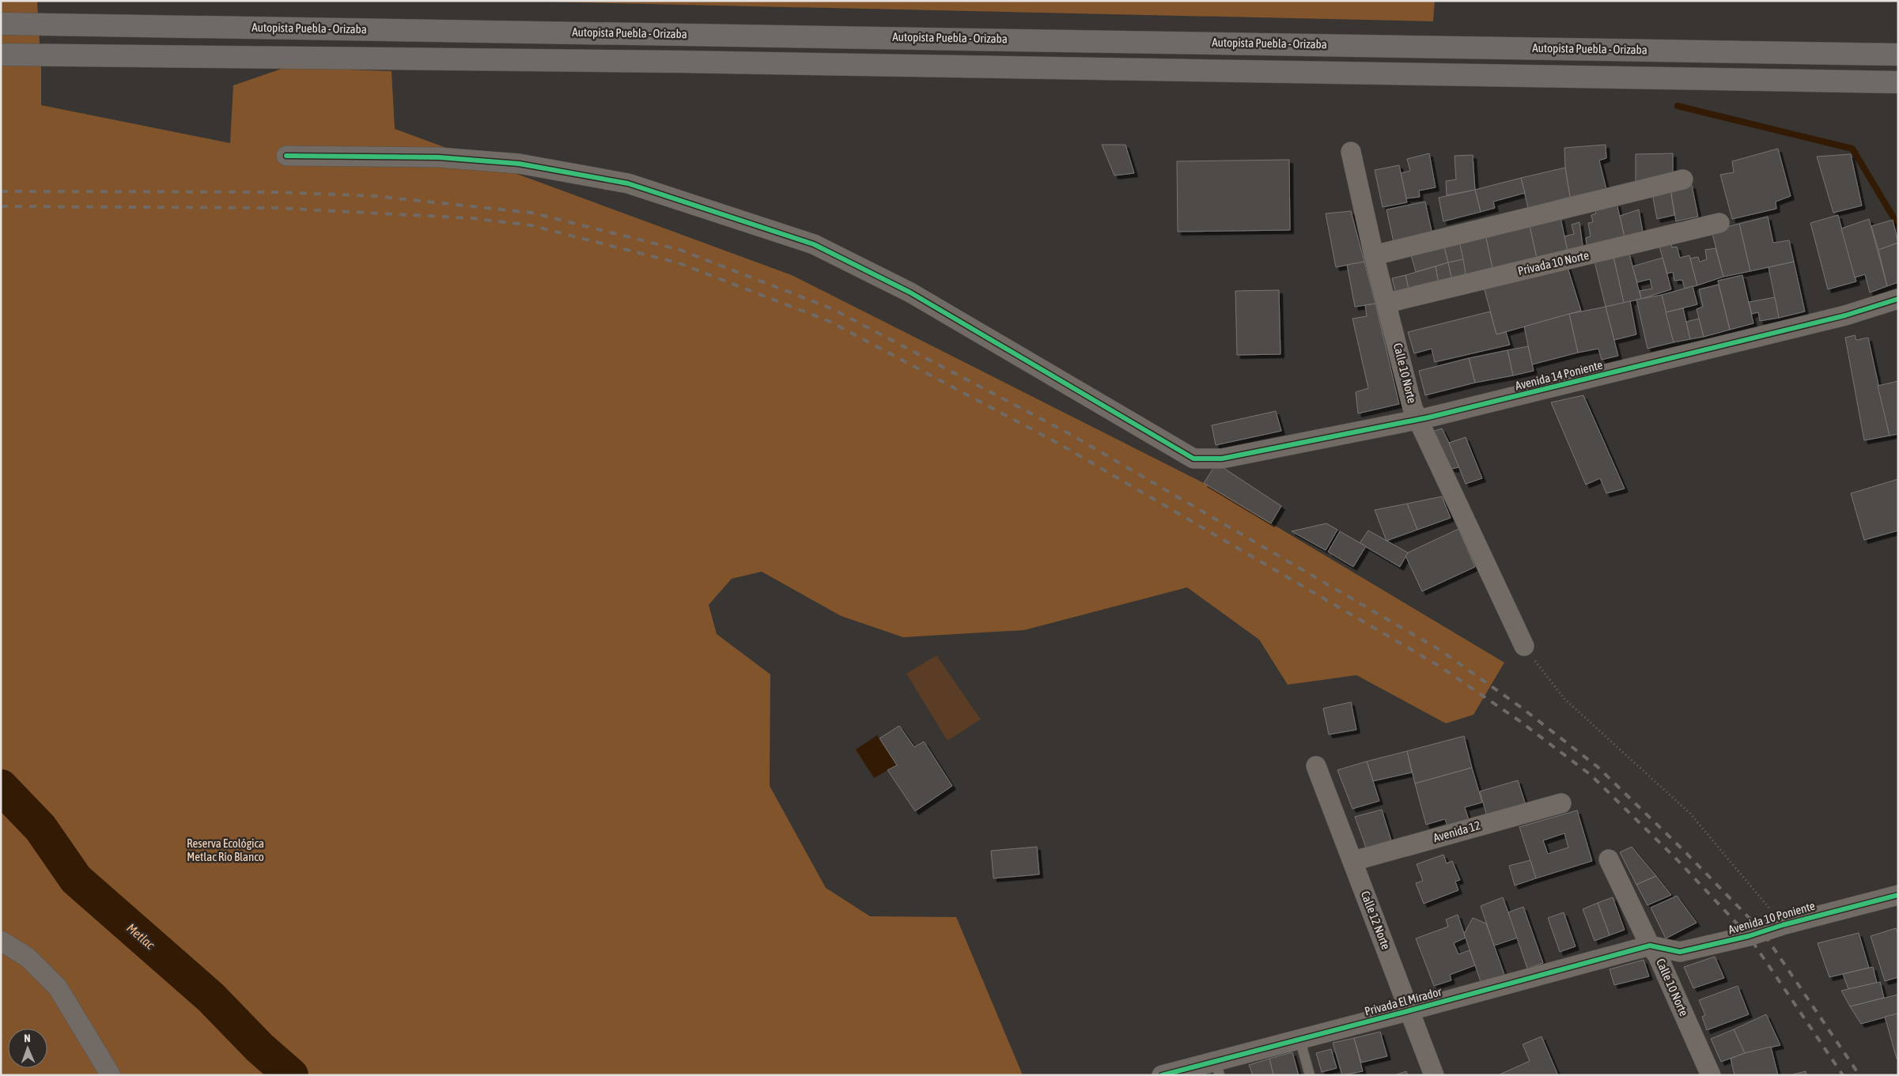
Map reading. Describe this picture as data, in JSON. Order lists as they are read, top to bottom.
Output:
{
  "streets": {
    "highway": ["Autopista Puebla - Orizaba"],
    "street": [
      "Privada 10 Norte",
      "Calle 10 Norte",
      "Avenida 14 Poniente",
      "Avenida 12",
      "Avenida 10 Poniente",
      "Calle 12 Norte",
      "Privada El Mirador"
    ]
  },
  "crossings": [
    ["Privada 10 Norte", "Calle 10 Norte"],
    ["Calle 10 Norte", "Avenida 14 Poniente"],
    ["Calle 10 Norte", "Avenida 10 Poniente"],
    ["Calle 10 Norte", "Privada El Mirador"],
    ["Avenida 12", "Calle 12 Norte"],
    ["Avenida 10 Poniente", "Privada El Mirador"],
    ["Calle 12 Norte", "Privada El Mirador"]
  ],
  "water": ["Metlac"],
  "parks": ["Reserva Ecológica Metlac Río Blanco"],
  "north": "top"
}
